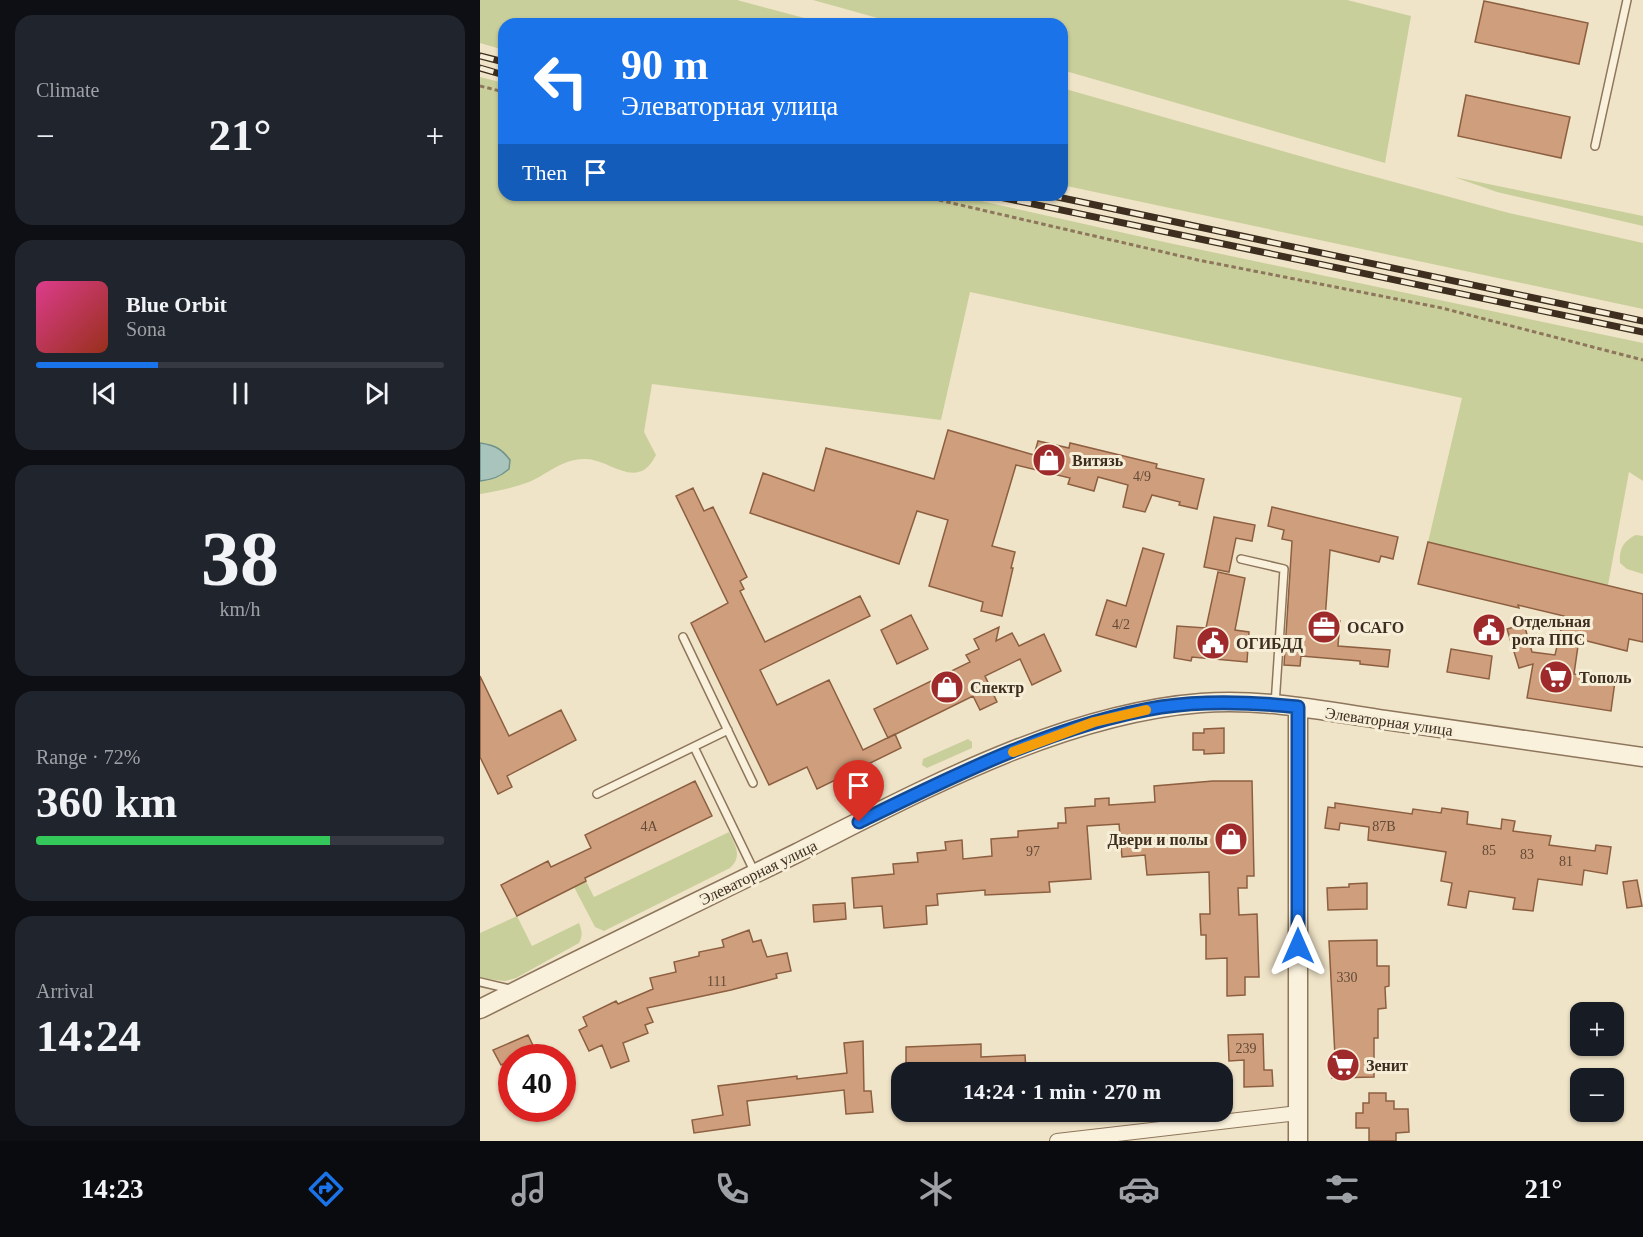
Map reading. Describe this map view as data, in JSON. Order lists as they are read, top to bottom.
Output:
{
  "streets": {
    "street": ["Элеваторная улица"]
  },
  "places": {
    "shop": ["Витязь", "Спектр", "Двери и полы"],
    "office": ["ОСАГО"],
    "public building": ["Отдельная рота ППС", "ОГИБДД"],
    "supermarket": ["Тополь", "Зенит"]
  },
  "house_numbers": [
    "4/9",
    "4/2",
    "4А",
    "87В",
    "85",
    "97",
    "83",
    "81",
    "330",
    "111",
    "239"
  ],
  "page": {
    "tile": [
      "Climate",
      ["38", "km/h"],
      ["Range · 72%", "360 km"],
      ["Arrival", "14:24"]
    ],
    "turn": ["90 m", "Элеваторная улица"],
    "heat": ["−", "21°", "+"],
    "then": "Then",
    "song": ["Blue Orbit", "Sona"],
    "map_buttons": ["+", "−"],
    "limit": "40",
    "trip": "14:24 · 1 min · 270 m",
    "tabs": ["14:23", "21°"]
  }
}
